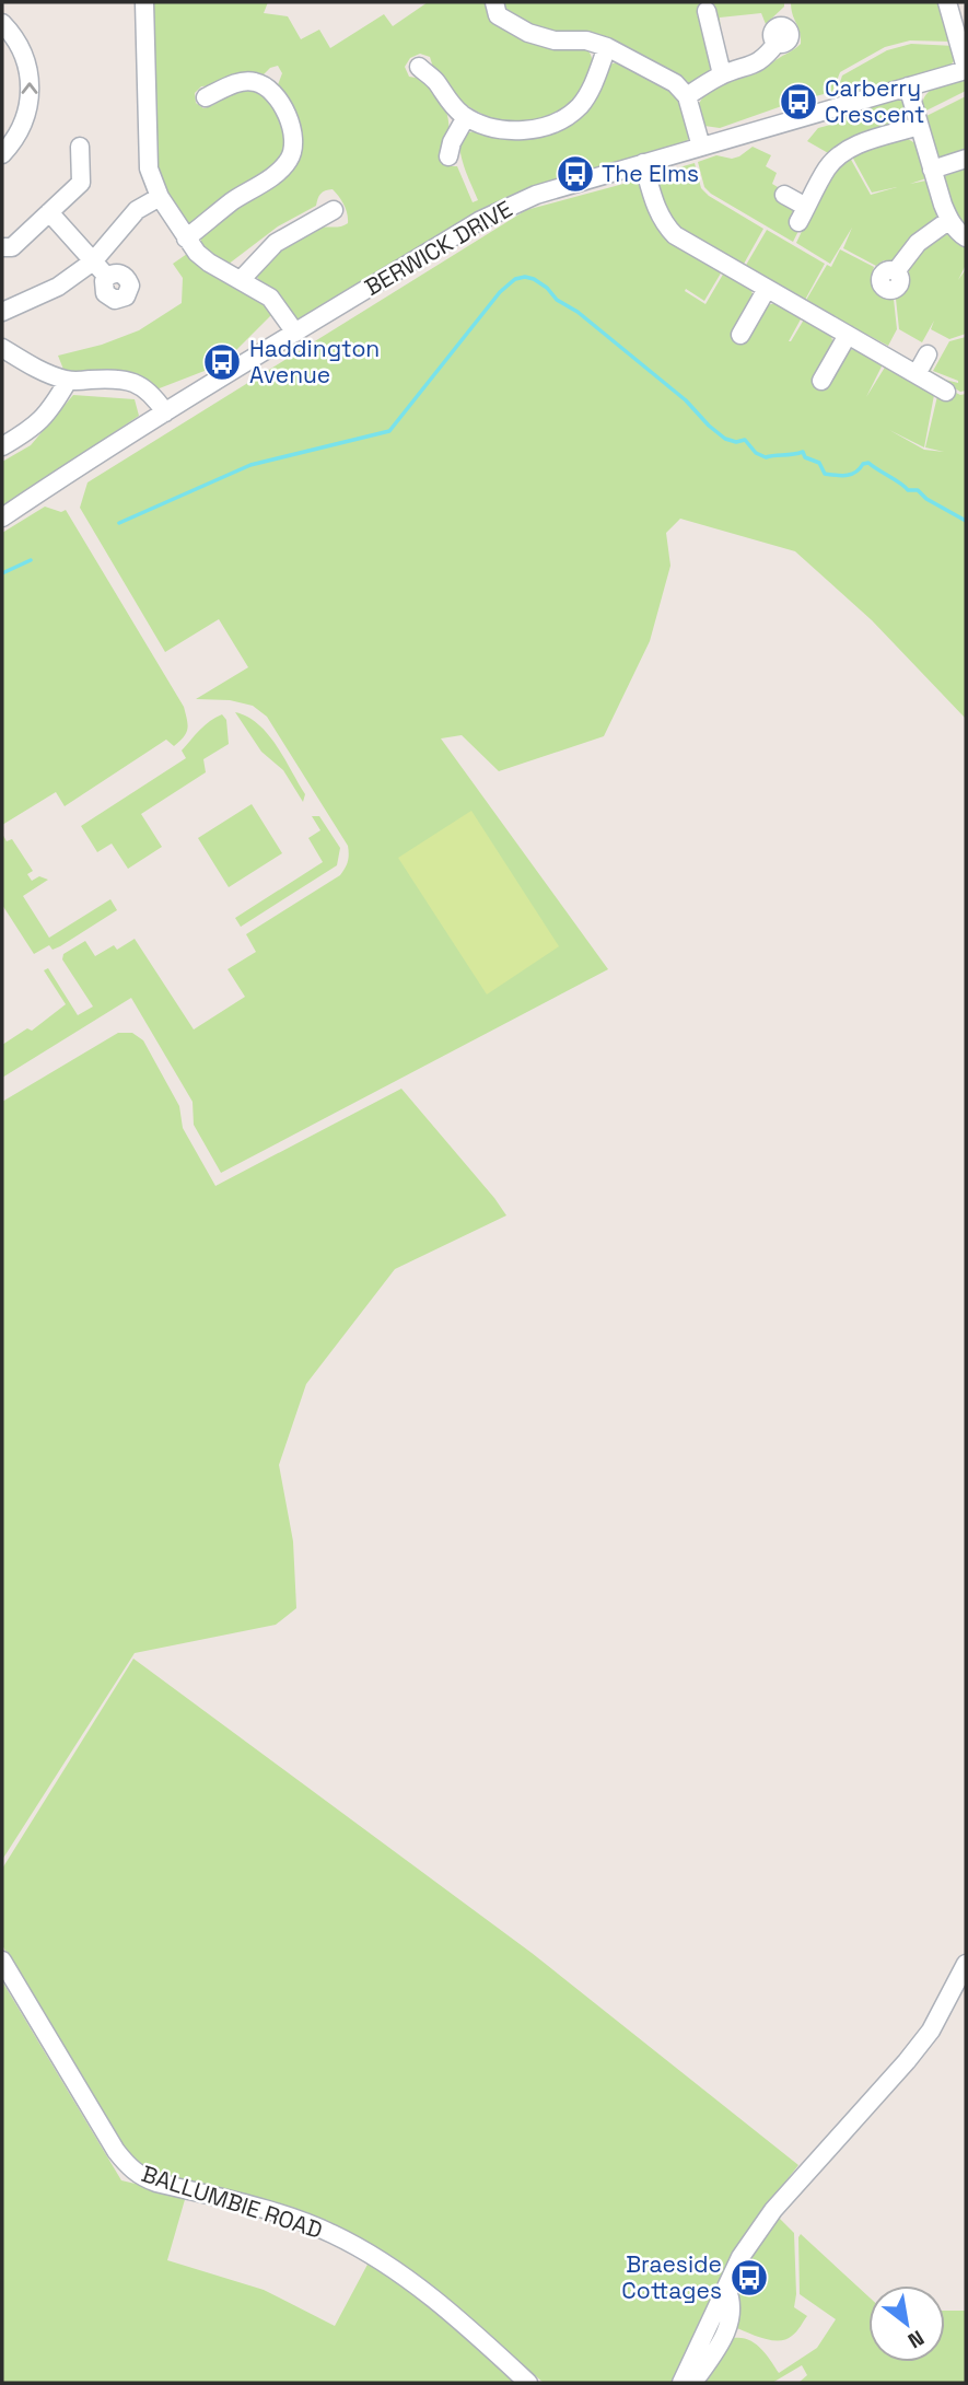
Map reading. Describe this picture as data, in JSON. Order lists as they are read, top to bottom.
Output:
{
  "streets": {
    "street": ["BERWICK DRIVE", "BALLUMBIE ROAD"]
  },
  "places": {
    "bus stop": [
      "Carberry Crescent",
      "The Elms",
      "Haddington Avenue",
      "Braeside Cottages"
    ]
  },
  "north": "bottom right"
}
